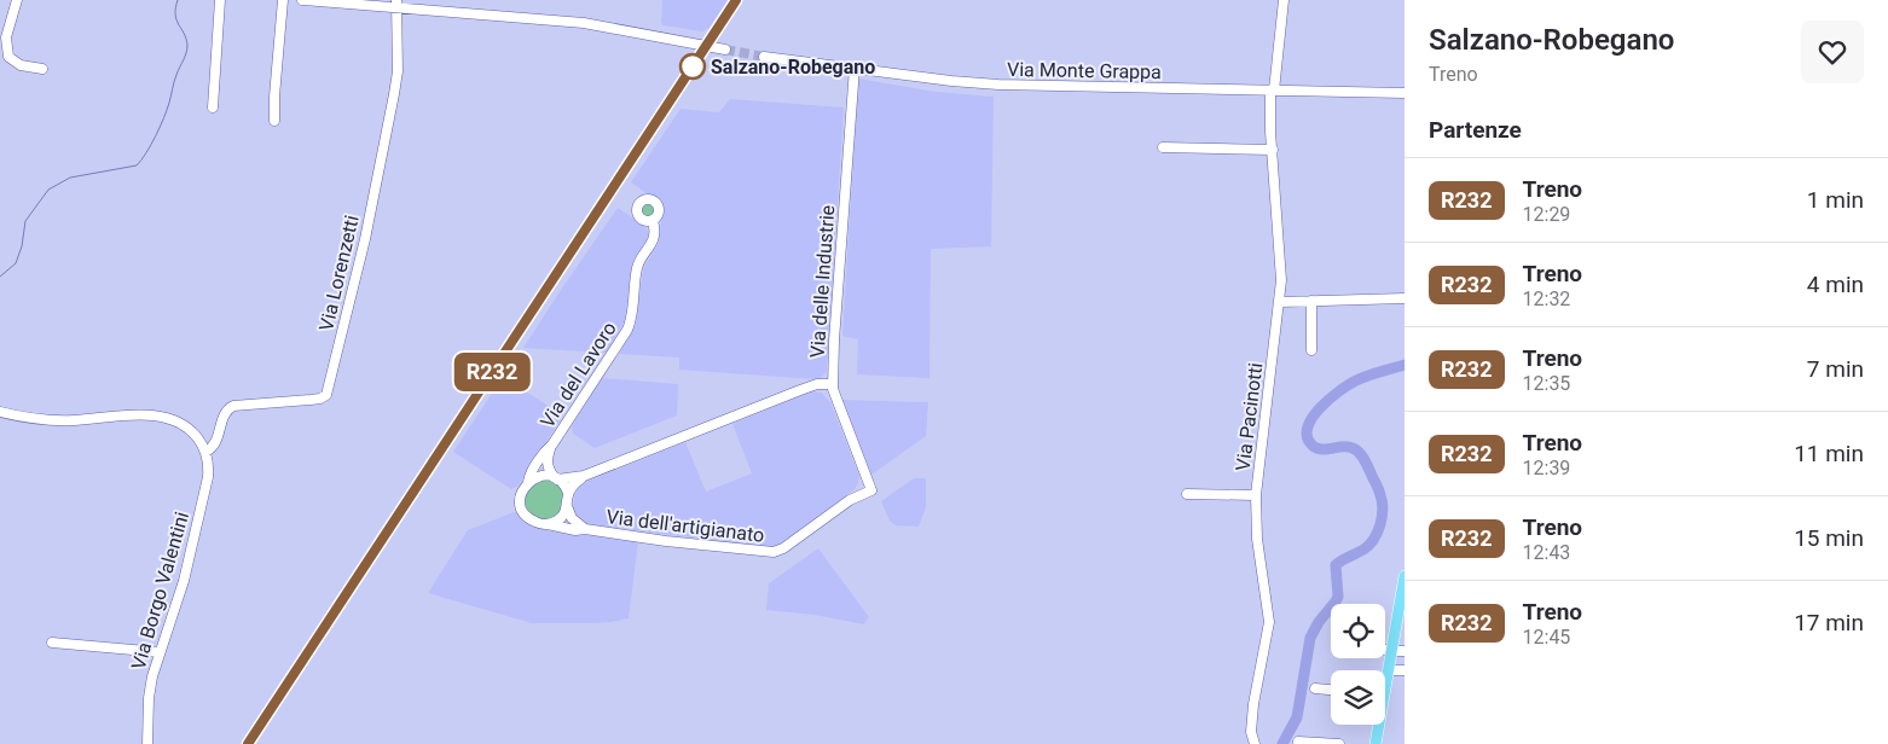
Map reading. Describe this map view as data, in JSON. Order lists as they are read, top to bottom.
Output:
{
  "streets": {
    "street": [
      "Via Monte Grappa",
      "Via Lorenzetti",
      "Via delle Industrie",
      "Via del Lavoro",
      "Via Pacinotti",
      "Via dell'artigianato",
      "Via Borgo Valentini"
    ]
  },
  "crossings": [
    ["Via Monte Grappa", "Via delle Industrie"],
    ["Via Monte Grappa", "Via Pacinotti"],
    ["Via Lorenzetti", "Via Borgo Valentini"],
    ["Via delle Industrie", "Via dell'artigianato"],
    ["Via del Lavoro", "Via dell'artigianato"]
  ],
  "places": ["Salzano-Robegano"],
  "page": {
    "on_map": "R232",
    "heading": [
      ["Salzano-Robegano", "Treno"],
      "Partenze"
    ],
    "list": [
      {
        "mark": "R232",
        "name": "Treno",
        "note": "12:29",
        "value": "1 min"
      },
      {
        "mark": "R232",
        "name": "Treno",
        "note": "12:32",
        "value": "4 min"
      },
      {
        "mark": "R232",
        "name": "Treno",
        "note": "12:35",
        "value": "7 min"
      },
      {
        "mark": "R232",
        "name": "Treno",
        "note": "12:39",
        "value": "11 min"
      },
      {
        "mark": "R232",
        "name": "Treno",
        "note": "12:43",
        "value": "15 min"
      },
      {
        "mark": "R232",
        "name": "Treno",
        "note": "12:45",
        "value": "17 min"
      }
    ]
  }
}
